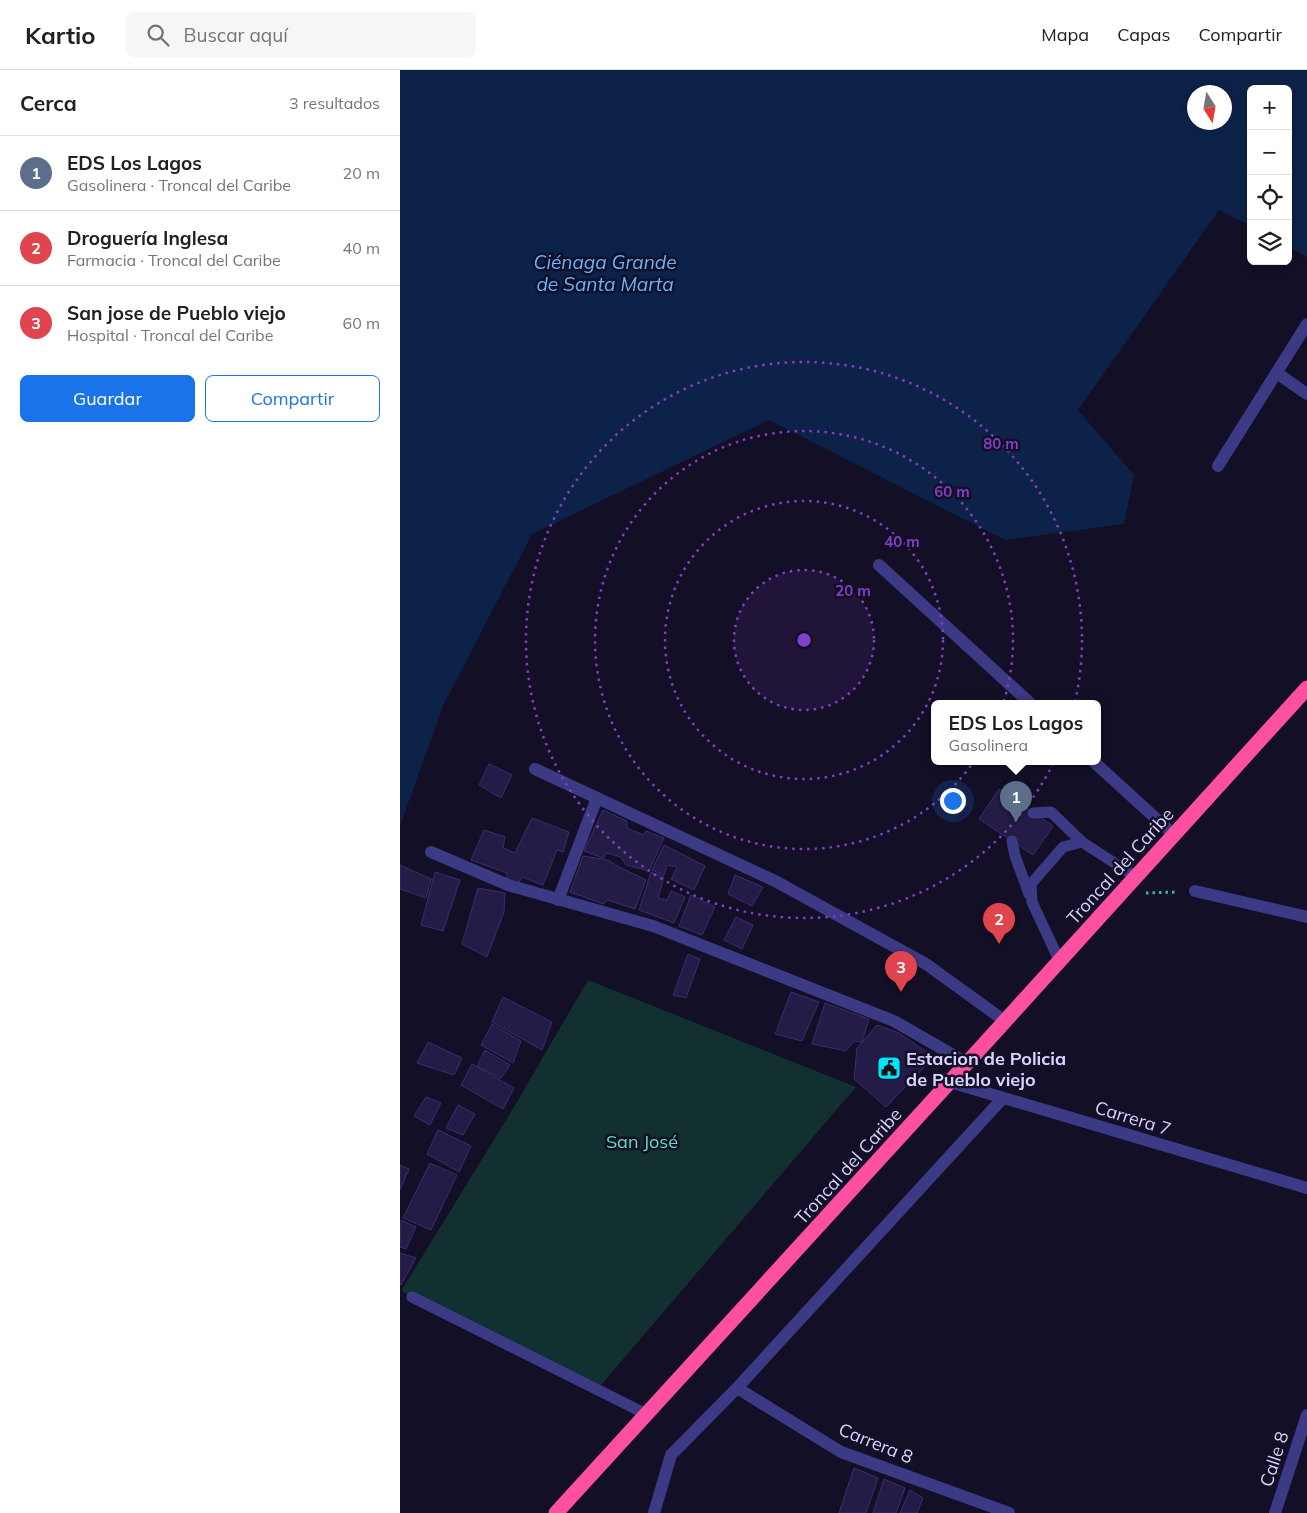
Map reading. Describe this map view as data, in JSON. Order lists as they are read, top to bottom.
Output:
{
  "streets": {
    "highway": ["Troncal del Caribe"],
    "street": ["Carrera 7", "Carrera 8", "Calle 8"]
  },
  "crossings": [
    ["Troncal del Caribe", "Carrera 7"]
  ],
  "water": ["Ciénaga Grande de Santa Marta"],
  "parks": ["San José"],
  "places": {
    "public building": ["Estacion de Policia de Pueblo viejo"]
  },
  "north": "bottom",
  "page": {
    "header": "Kartio",
    "search": "Buscar aquí",
    "nav": ["Mapa", "Capas", "Compartir"],
    "heading": ["Cerca", "3 resultados"],
    "map_buttons": ["+", "−"],
    "list": [
      {
        "mark": "1",
        "name": "EDS Los Lagos",
        "note": "Gasolinera · Troncal del Caribe",
        "value": "20 m"
      },
      {
        "mark": "2",
        "name": "Droguería Inglesa",
        "note": "Farmacia · Troncal del Caribe",
        "value": "40 m"
      },
      {
        "mark": "3",
        "name": "San jose de Pueblo viejo",
        "note": "Hospital · Troncal del Caribe",
        "value": "60 m"
      }
    ],
    "buttons": ["Guardar", "Compartir"],
    "popup": ["EDS Los Lagos", "Gasolinera"],
    "pins": ["1", "2", "3"]
  },
  "rings": [
    "80 m",
    "60 m",
    "40 m",
    "20 m"
  ]
}
